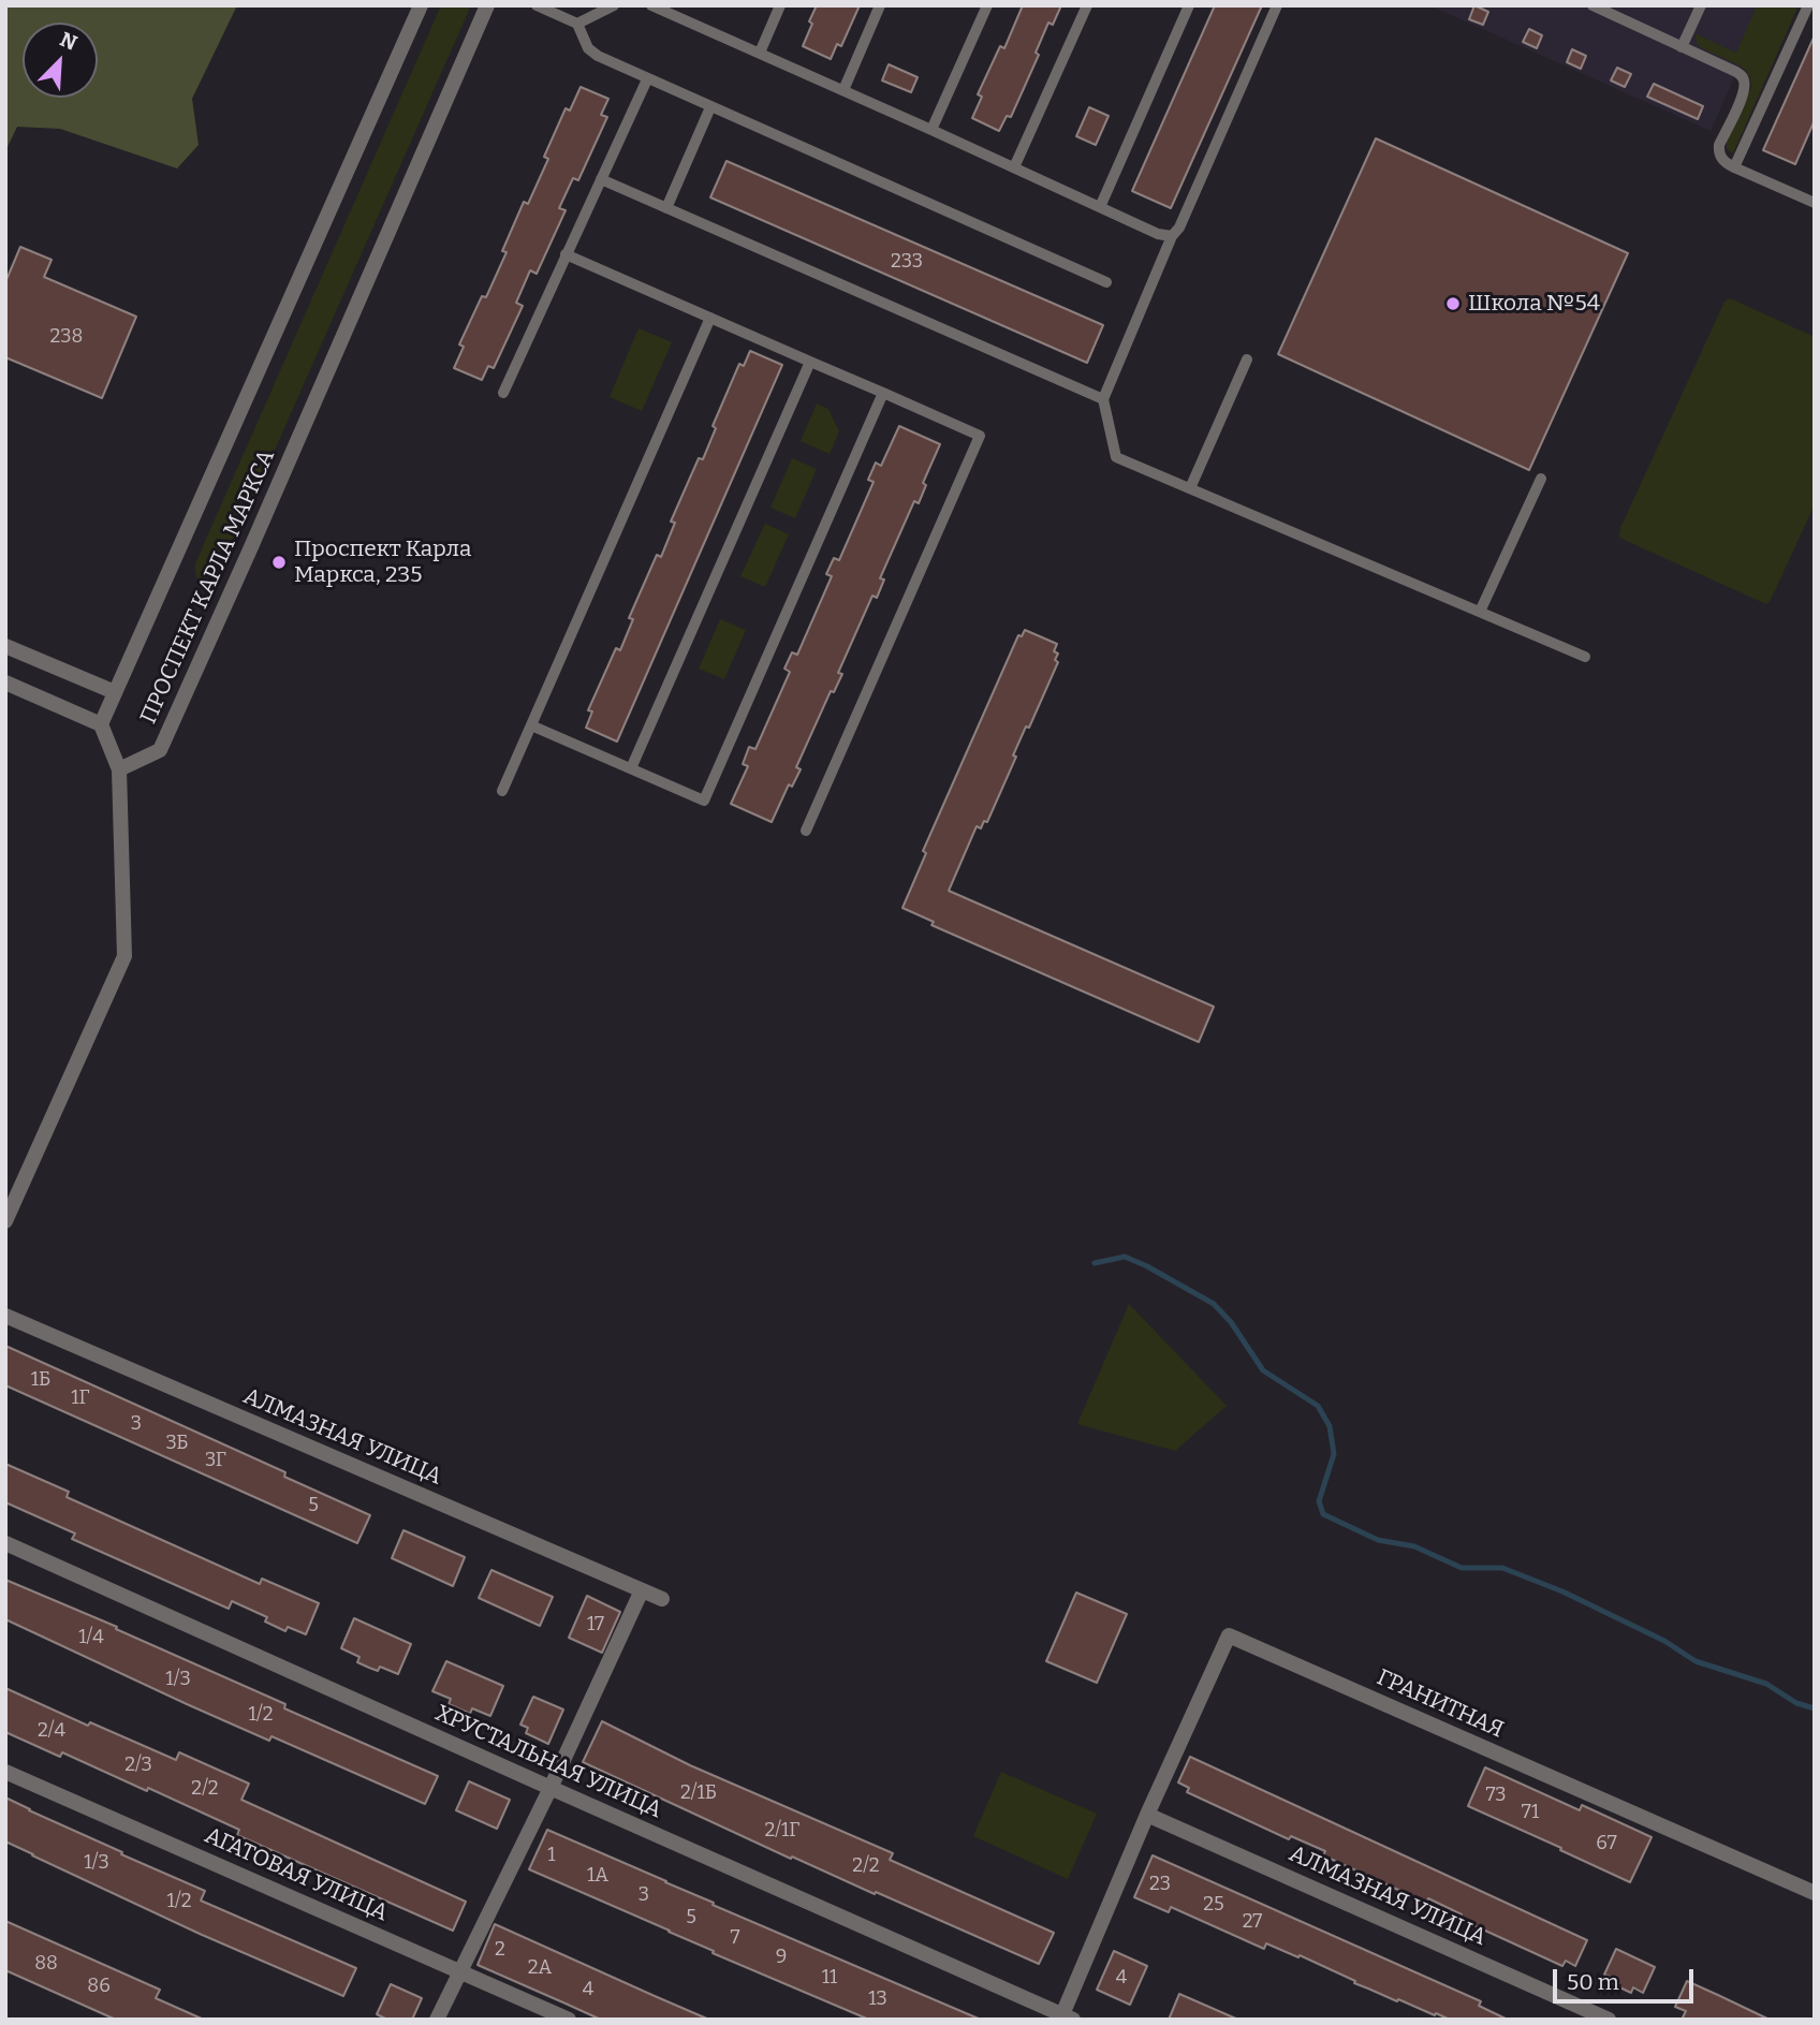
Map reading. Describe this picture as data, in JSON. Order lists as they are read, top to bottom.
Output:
{
  "streets": {
    "street": [
      "ПРОСПЕКТ КАРЛА МАРКСА",
      "АЛМАЗНАЯ УЛИЦА",
      "ГРАНИТНАЯ",
      "ХРУСТАЛЬНАЯ УЛИЦА",
      "АГАТОВАЯ УЛИЦА"
    ]
  },
  "crossings": [
    ["АЛМАЗНАЯ УЛИЦА", "ГРАНИТНАЯ"]
  ],
  "places": ["Школа №54", "Проспект Карла Маркса, 235"],
  "house_numbers": [
    "233",
    "238",
    "1Б",
    "1Г",
    "3",
    "3Б",
    "3Г",
    "5",
    "17",
    "1/4",
    "1/3",
    "1/2",
    "2/4",
    "2/3",
    "2/2",
    "2/1Б",
    "73",
    "71",
    "2/1Г",
    "67",
    "1",
    "1/3",
    "2/2",
    "1А",
    "23",
    "3",
    "1/2",
    "25",
    "5",
    "27",
    "7",
    "2",
    "9",
    "88",
    "2А",
    "11",
    "4",
    "86",
    "4",
    "13"
  ],
  "scale_bar": "50 m",
  "north": "top right"
}
